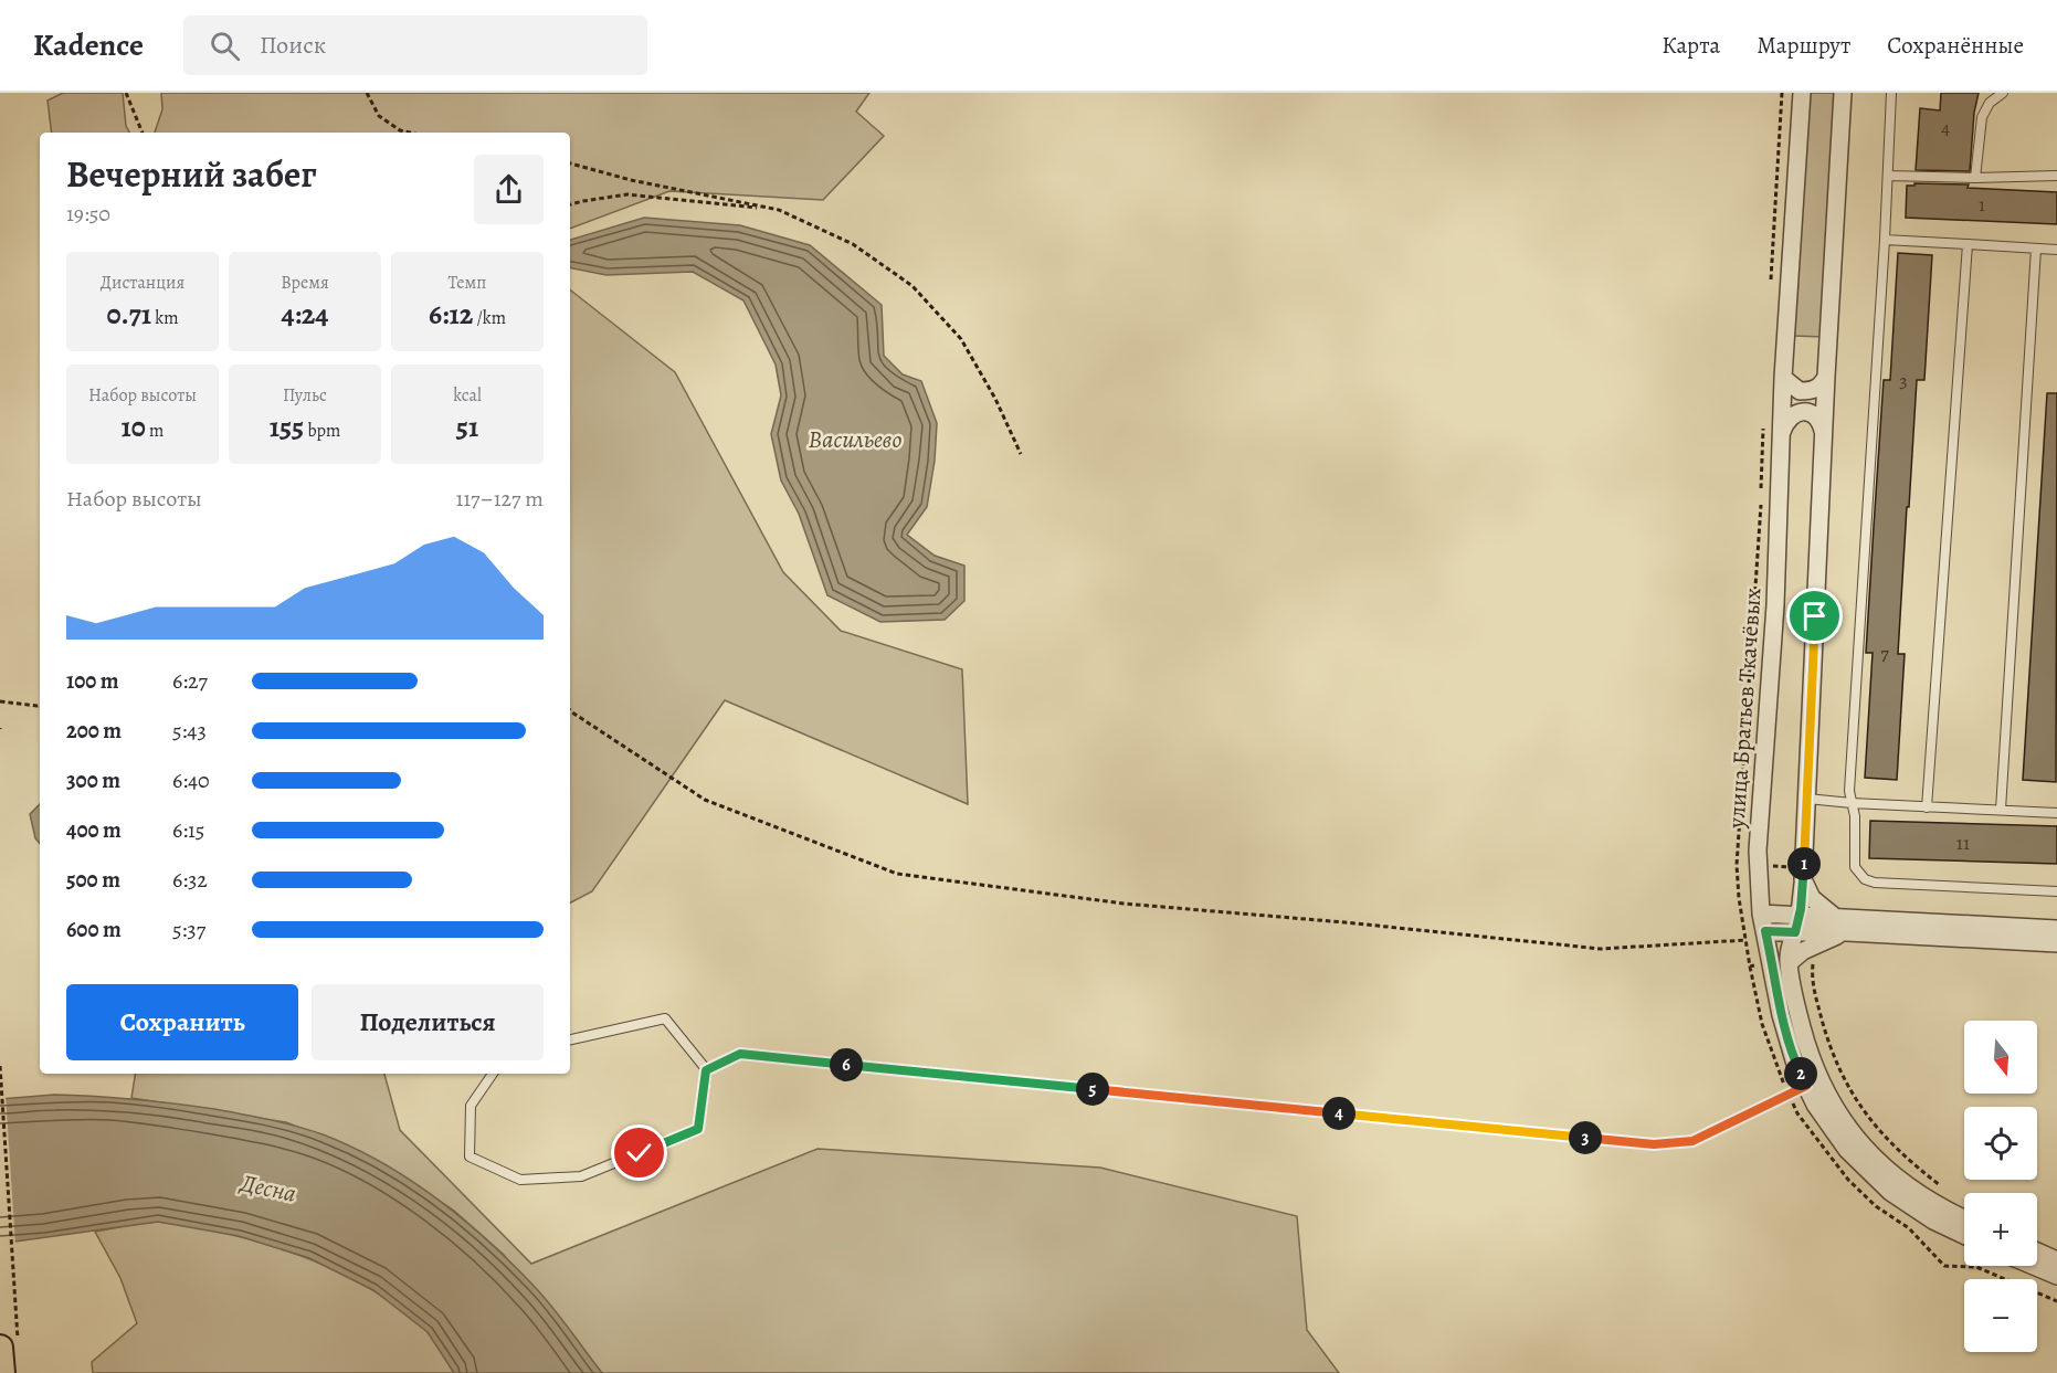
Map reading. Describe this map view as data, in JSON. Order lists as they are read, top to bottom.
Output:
{
  "streets": {
    "street": ["улица Братьев Ткачёвых"]
  },
  "water": ["Васильево", "Десна"],
  "house_numbers": [
    "4",
    "1",
    "3",
    "7",
    "11"
  ],
  "north": "bottom",
  "page": {
    "header": "Kadence",
    "search": "Поиск",
    "nav": ["Карта", "Маршрут", "Сохранённые"],
    "heading": ["Вечерний забег", "19:50"],
    "stats": [
      ["Дистанция", "0.71 km"],
      ["Время", "4:24"],
      ["Темп", "6:12 /km"],
      ["Набор высоты", "10 m"],
      ["Пульс", "155 bpm"],
      ["kcal", "51"]
    ],
    "chart": ["Набор высоты", "117–127 m"],
    "list": [
      {
        "name": "100 m",
        "note": "6:27"
      },
      {
        "name": "200 m",
        "note": "5:43"
      },
      {
        "name": "300 m",
        "note": "6:40"
      },
      {
        "name": "400 m",
        "note": "6:15"
      },
      {
        "name": "500 m",
        "note": "6:32"
      },
      {
        "name": "600 m",
        "note": "5:37"
      }
    ],
    "pins": [
      "1",
      "6",
      "2",
      "5",
      "4",
      "3"
    ],
    "buttons": ["Сохранить", "Поделиться"],
    "map_buttons": ["+", "−"]
  }
}
